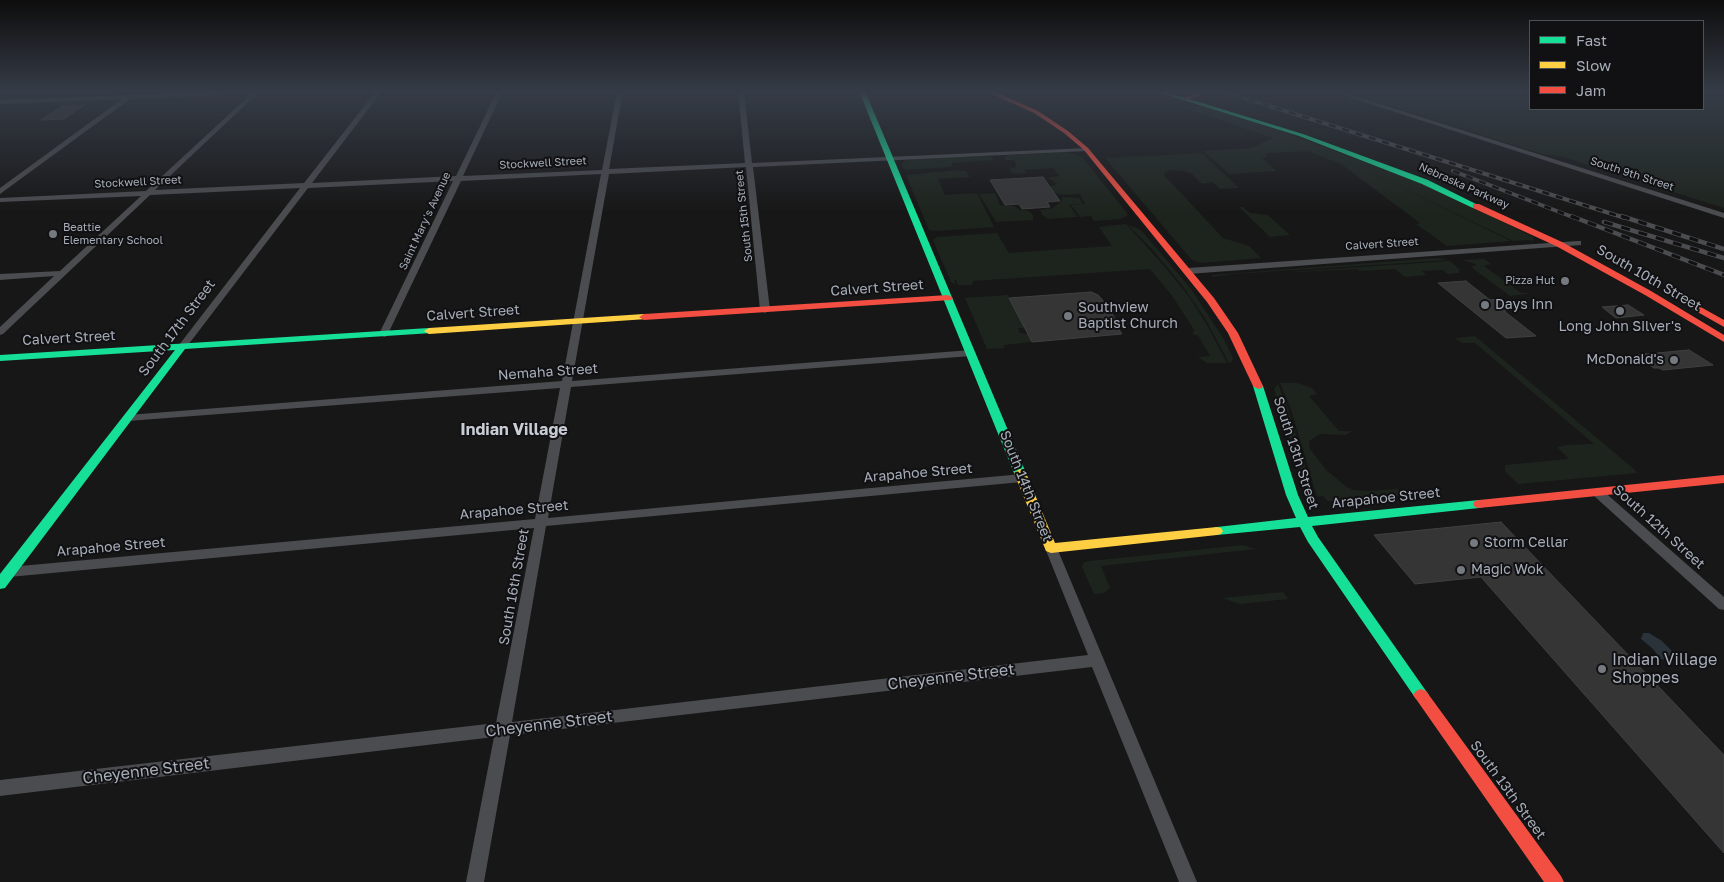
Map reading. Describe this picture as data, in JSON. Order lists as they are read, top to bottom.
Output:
{
  "streets": {
    "main road": [
      "Nebraska Parkway",
      "Calvert Street",
      "South 10th Street",
      "South 17th Street",
      "South 13th Street",
      "Arapahoe Street",
      "South 14th Street"
    ],
    "street": [
      "Stockwell Street",
      "South 9th Street",
      "South 15th Street",
      "Saint Mary's Avenue",
      "Nemaha Street",
      "South 12th Street",
      "South 16th Street",
      "Cheyenne Street"
    ]
  },
  "crossings": [
    ["Stockwell Street", "South 15th Street"],
    ["Stockwell Street", "Saint Mary's Avenue"],
    ["Stockwell Street", "South 17th Street"],
    ["Stockwell Street", "South 13th Street"],
    ["Stockwell Street", "South 14th Street"],
    ["Stockwell Street", "South 16th Street"],
    ["Nebraska Parkway", "Calvert Street"],
    ["Nebraska Parkway", "South 10th Street"],
    ["South 15th Street", "Calvert Street"],
    ["Saint Mary's Avenue", "Calvert Street"],
    ["Calvert Street", "South 10th Street"],
    ["Calvert Street", "South 17th Street"],
    ["Calvert Street", "South 13th Street"],
    ["Calvert Street", "South 14th Street"],
    ["Calvert Street", "South 16th Street"],
    ["South 17th Street", "Nemaha Street"],
    ["South 17th Street", "Arapahoe Street"],
    ["Nemaha Street", "South 14th Street"],
    ["Nemaha Street", "South 16th Street"],
    ["South 13th Street", "Arapahoe Street"],
    ["Arapahoe Street", "South 14th Street"],
    ["Arapahoe Street", "South 12th Street"],
    ["Arapahoe Street", "South 16th Street"],
    ["South 14th Street", "Cheyenne Street"],
    ["South 16th Street", "Cheyenne Street"]
  ],
  "districts": ["Indian Village"],
  "places": [
    "Beattie Elementary School",
    "Pizza Hut",
    "Days Inn",
    "Long John Silver's",
    "Southview Baptist Church",
    "McDonald's",
    "Storm Cellar",
    "Magic Wok",
    "Indian Village Shoppes"
  ],
  "legend": ["Fast", "Slow", "Jam"]
}
